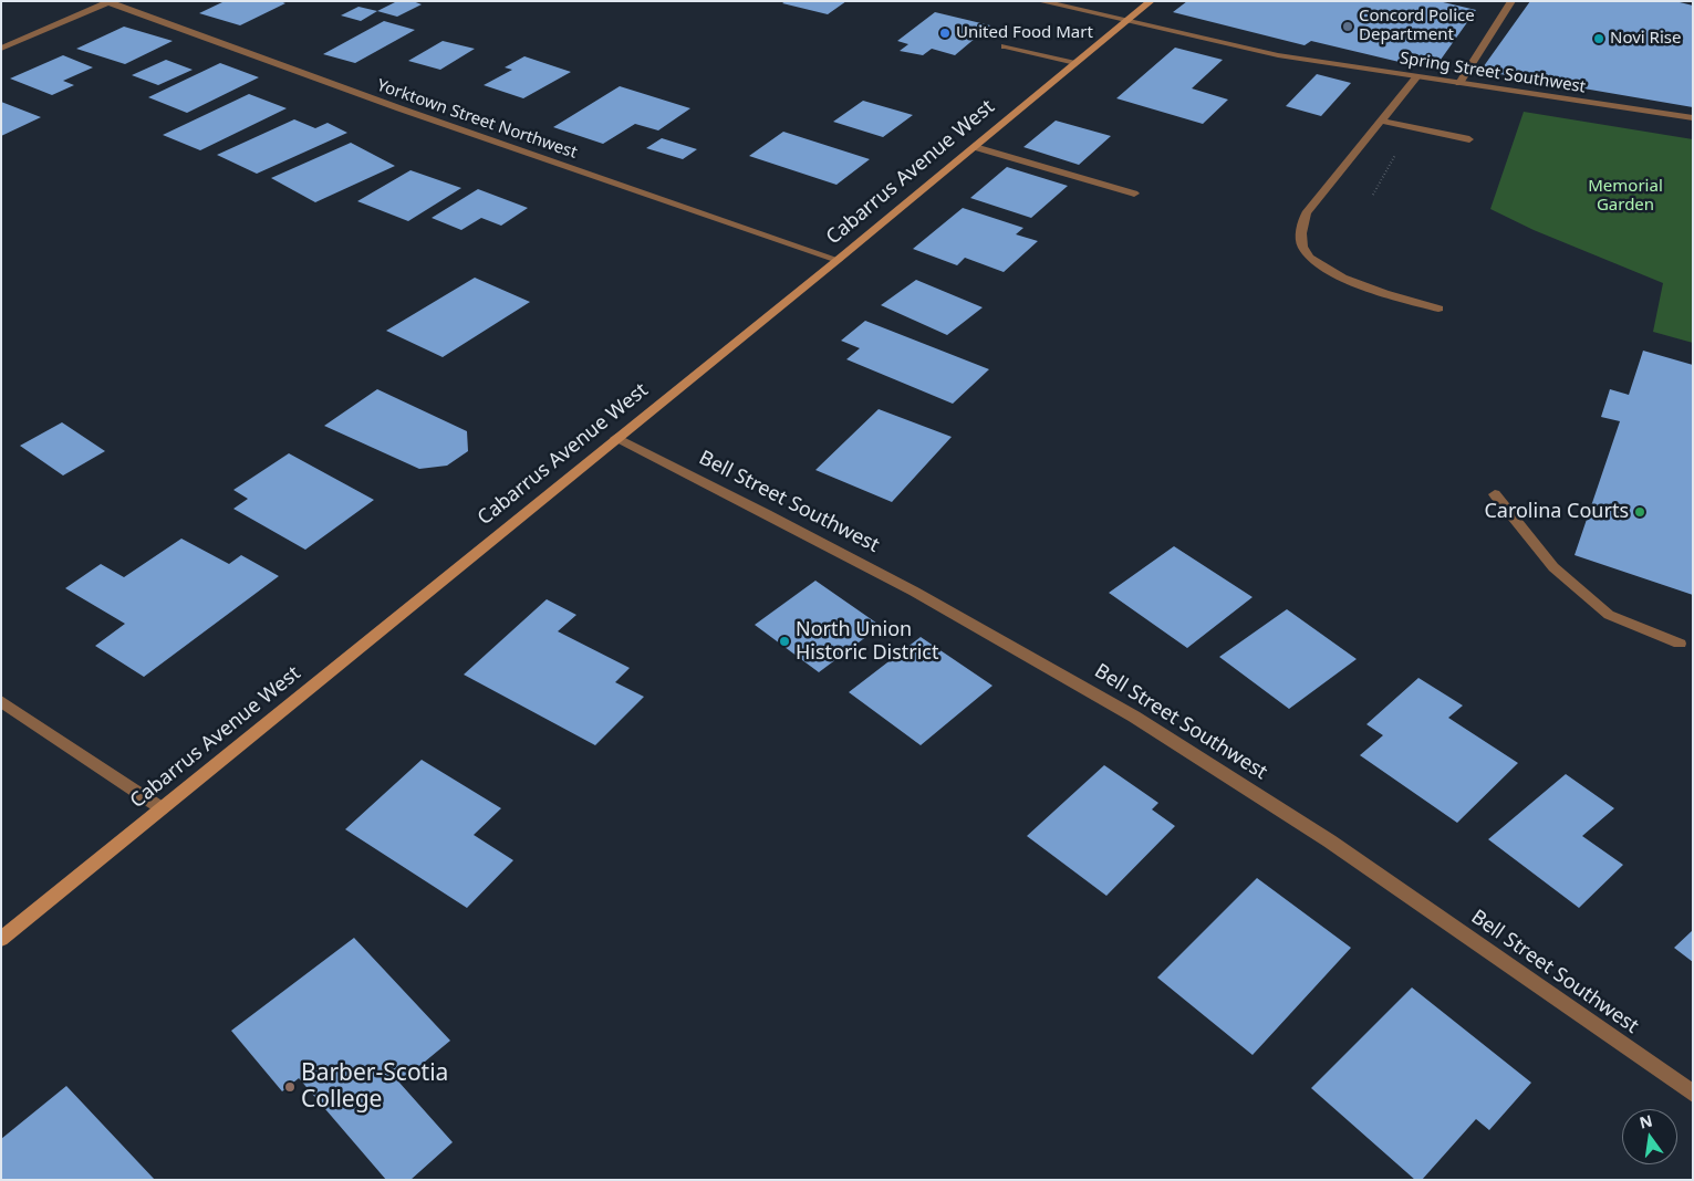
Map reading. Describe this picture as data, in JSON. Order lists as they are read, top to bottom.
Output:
{
  "streets": {
    "main road": ["Cabarrus Avenue West"],
    "street": ["Spring Street Southwest", "Yorktown Street Northwest", "Bell Street Southwest"]
  },
  "crossings": [
    ["Spring Street Southwest", "Cabarrus Avenue West"],
    ["Yorktown Street Northwest", "Cabarrus Avenue West"],
    ["Cabarrus Avenue West", "Bell Street Southwest"]
  ],
  "parks": ["Memorial Garden"],
  "places": [
    "Concord Police Department",
    "United Food Mart",
    "Novi Rise",
    "Carolina Courts",
    "North Union Historic District",
    "Barber-Scotia College"
  ],
  "north": "top"
}
